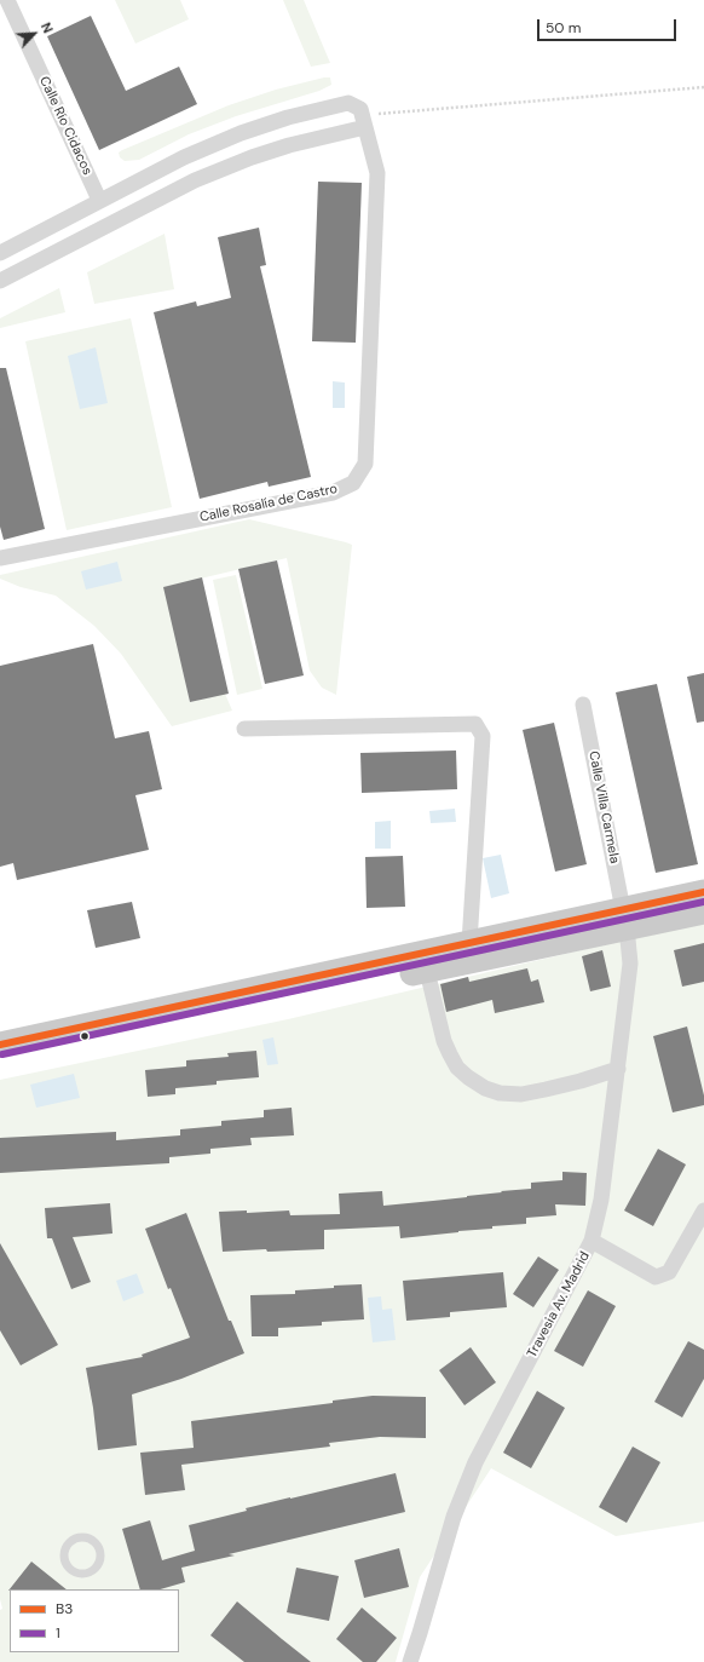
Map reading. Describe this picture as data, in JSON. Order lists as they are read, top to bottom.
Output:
{
  "streets": {
    "street": [
      "Calle Río Cidacos",
      "Calle Rosalía de Castro",
      "Calle Villa Carmela",
      "Travesia Av. Madrid"
    ]
  },
  "crossings": [
    ["Calle Villa Carmela", "Travesia Av. Madrid"]
  ],
  "lines": ["transit line B3", "transit line 1"],
  "legend": ["B3", "1"],
  "scale_bar": "50 m",
  "north": "top right"
}
